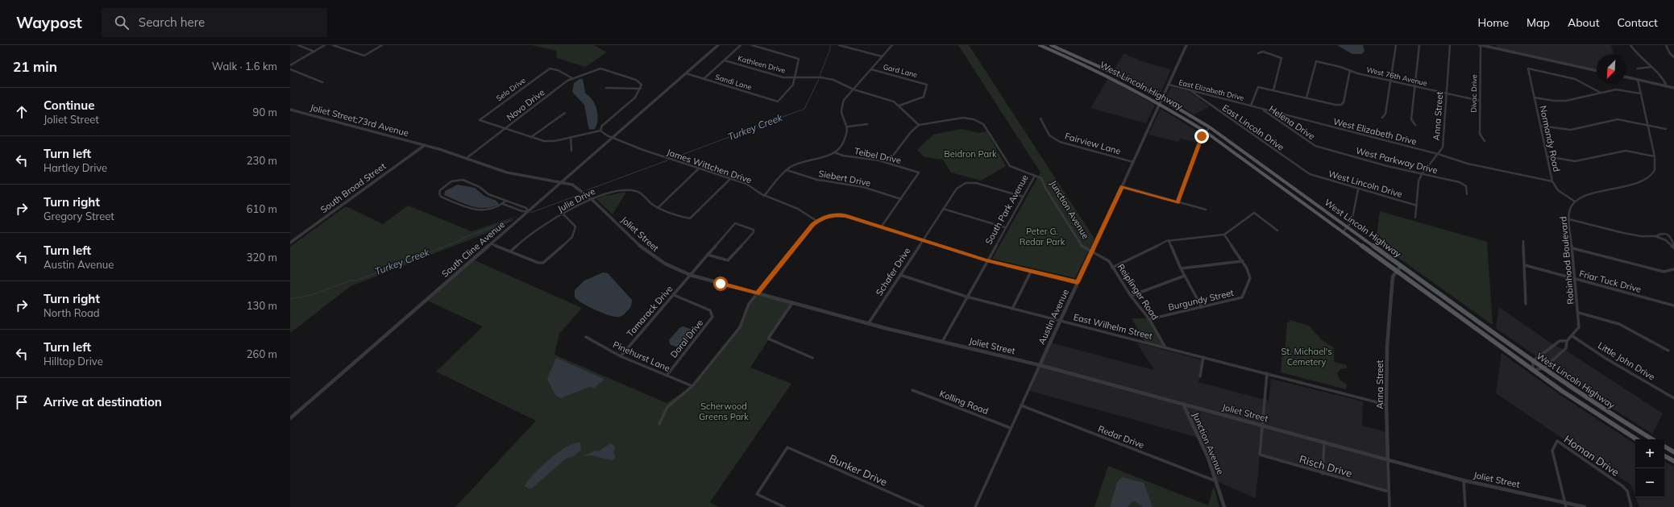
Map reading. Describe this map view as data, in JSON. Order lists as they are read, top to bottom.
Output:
{
  "streets": {
    "main road": ["West Lincoln Highway"],
    "street": [
      "Kathleen Drive",
      "Gard Lane",
      "West 76th Avenue",
      "Sandi Lane",
      "Selo Drive",
      "East Elizabeth Drive",
      "Divac Drive",
      "Novo Drive",
      "Anna Street",
      "Joliet Street;73rd Avenue",
      "Helena Drive",
      "East Lincoln Drive",
      "West Elizabeth Drive",
      "Normandy Road",
      "Fairview Lane",
      "Teibel Drive",
      "West Parkway Drive",
      "James Wittchen Drive",
      "Siebert Drive",
      "West Lincoln Drive",
      "South Broad Street",
      "Julie Drive",
      "South Park Avenue",
      "Junction Avenue",
      "Joliet Street",
      "South Cline Avenue",
      "Robinhood Boulevard",
      "Schafer Drive",
      "Friar Tuck Drive",
      "Reiplinger Road",
      "Burgundy Street",
      "Tamarack Drive",
      "Austin Avenue",
      "East Wilhelm Street",
      "Doral Drive",
      "Pinehurst Lane",
      "Little John Drive",
      "Kolling Road",
      "Redar Drive",
      "Homan Drive",
      "Risch Drive",
      "Bunker Drive"
    ]
  },
  "crossings": [
    ["Kathleen Drive", "Gard Lane"],
    ["Kathleen Drive", "Sandi Lane"],
    ["Kathleen Drive", "South Park Avenue"],
    ["West 76th Avenue", "Divac Drive"],
    ["West 76th Avenue", "Anna Street"],
    ["Sandi Lane", "South Cline Avenue"],
    ["West Lincoln Highway", "Anna Street"],
    ["West Lincoln Highway", "Robinhood Boulevard"],
    ["West Lincoln Highway", "Austin Avenue"],
    ["Selo Drive", "Novo Drive"],
    ["East Elizabeth Drive", "East Lincoln Drive"],
    ["East Elizabeth Drive", "West Elizabeth Drive"],
    ["East Elizabeth Drive", "Austin Avenue"],
    ["Novo Drive", "Joliet Street"],
    ["Anna Street", "West Elizabeth Drive"],
    ["Anna Street", "West Parkway Drive"],
    ["Anna Street", "West Lincoln Drive"],
    ["Anna Street", "Joliet Street"],
    ["Anna Street", "East Wilhelm Street"],
    ["Anna Street", "Risch Drive"],
    ["Joliet Street;73rd Avenue", "South Broad Street"],
    ["Joliet Street;73rd Avenue", "Joliet Street"],
    ["Helena Drive", "West Elizabeth Drive"],
    ["Helena Drive", "West Parkway Drive"],
    ["East Lincoln Drive", "West Lincoln Drive"],
    ["West Elizabeth Drive", "Normandy Road"],
    ["Normandy Road", "Robinhood Boulevard"],
    ["Fairview Lane", "Austin Avenue"],
    ["Teibel Drive", "Siebert Drive"],
    ["James Wittchen Drive", "Julie Drive"],
    ["James Wittchen Drive", "South Cline Avenue"],
    ["South Broad Street", "Joliet Street"],
    ["Julie Drive", "Joliet Street"],
    ["South Park Avenue", "Junction Avenue"],
    ["South Park Avenue", "Joliet Street"],
    ["South Park Avenue", "Schafer Drive"],
    ["South Park Avenue", "East Wilhelm Street"],
    ["Junction Avenue", "Joliet Street"],
    ["Junction Avenue", "Reiplinger Road"],
    ["Junction Avenue", "Austin Avenue"],
    ["Junction Avenue", "Redar Drive"],
    ["Joliet Street", "South Cline Avenue"],
    ["Joliet Street", "Schafer Drive"],
    ["Joliet Street", "Tamarack Drive"],
    ["Joliet Street", "Austin Avenue"],
    ["Joliet Street", "Homan Drive"],
    ["Joliet Street", "Risch Drive"],
    ["Robinhood Boulevard", "Friar Tuck Drive"],
    ["Robinhood Boulevard", "Little John Drive"],
    ["Schafer Drive", "East Wilhelm Street"],
    ["Reiplinger Road", "Burgundy Street"],
    ["Reiplinger Road", "Austin Avenue"],
    ["Reiplinger Road", "East Wilhelm Street"],
    ["Tamarack Drive", "Doral Drive"],
    ["Tamarack Drive", "Pinehurst Lane"],
    ["Austin Avenue", "East Wilhelm Street"],
    ["Austin Avenue", "Kolling Road"],
    ["Austin Avenue", "Redar Drive"],
    ["Doral Drive", "Pinehurst Lane"]
  ],
  "water": ["Turkey Creek"],
  "parks": [
    "Beidron Park",
    "Peter G. Redar Park",
    "St. Michael's Cemetery",
    "Scherwood Greens Park"
  ],
  "north": "bottom left",
  "page": {
    "header": "Waypost",
    "search": "Search here",
    "nav": [
      "Home",
      "Map",
      "About",
      "Contact"
    ],
    "heading": ["21 min", "Walk · 1.6 km"],
    "list": [
      ["Continue", "Joliet Street", "90 m"],
      ["Turn left", "Hartley Drive", "230 m"],
      ["Turn right", "Gregory Street", "610 m"],
      ["Turn left", "Austin Avenue", "320 m"],
      ["Turn right", "North Road", "130 m"],
      ["Turn left", "Hilltop Drive", "260 m"],
      "Arrive at destination"
    ],
    "map_buttons": ["+", "−"]
  }
}
